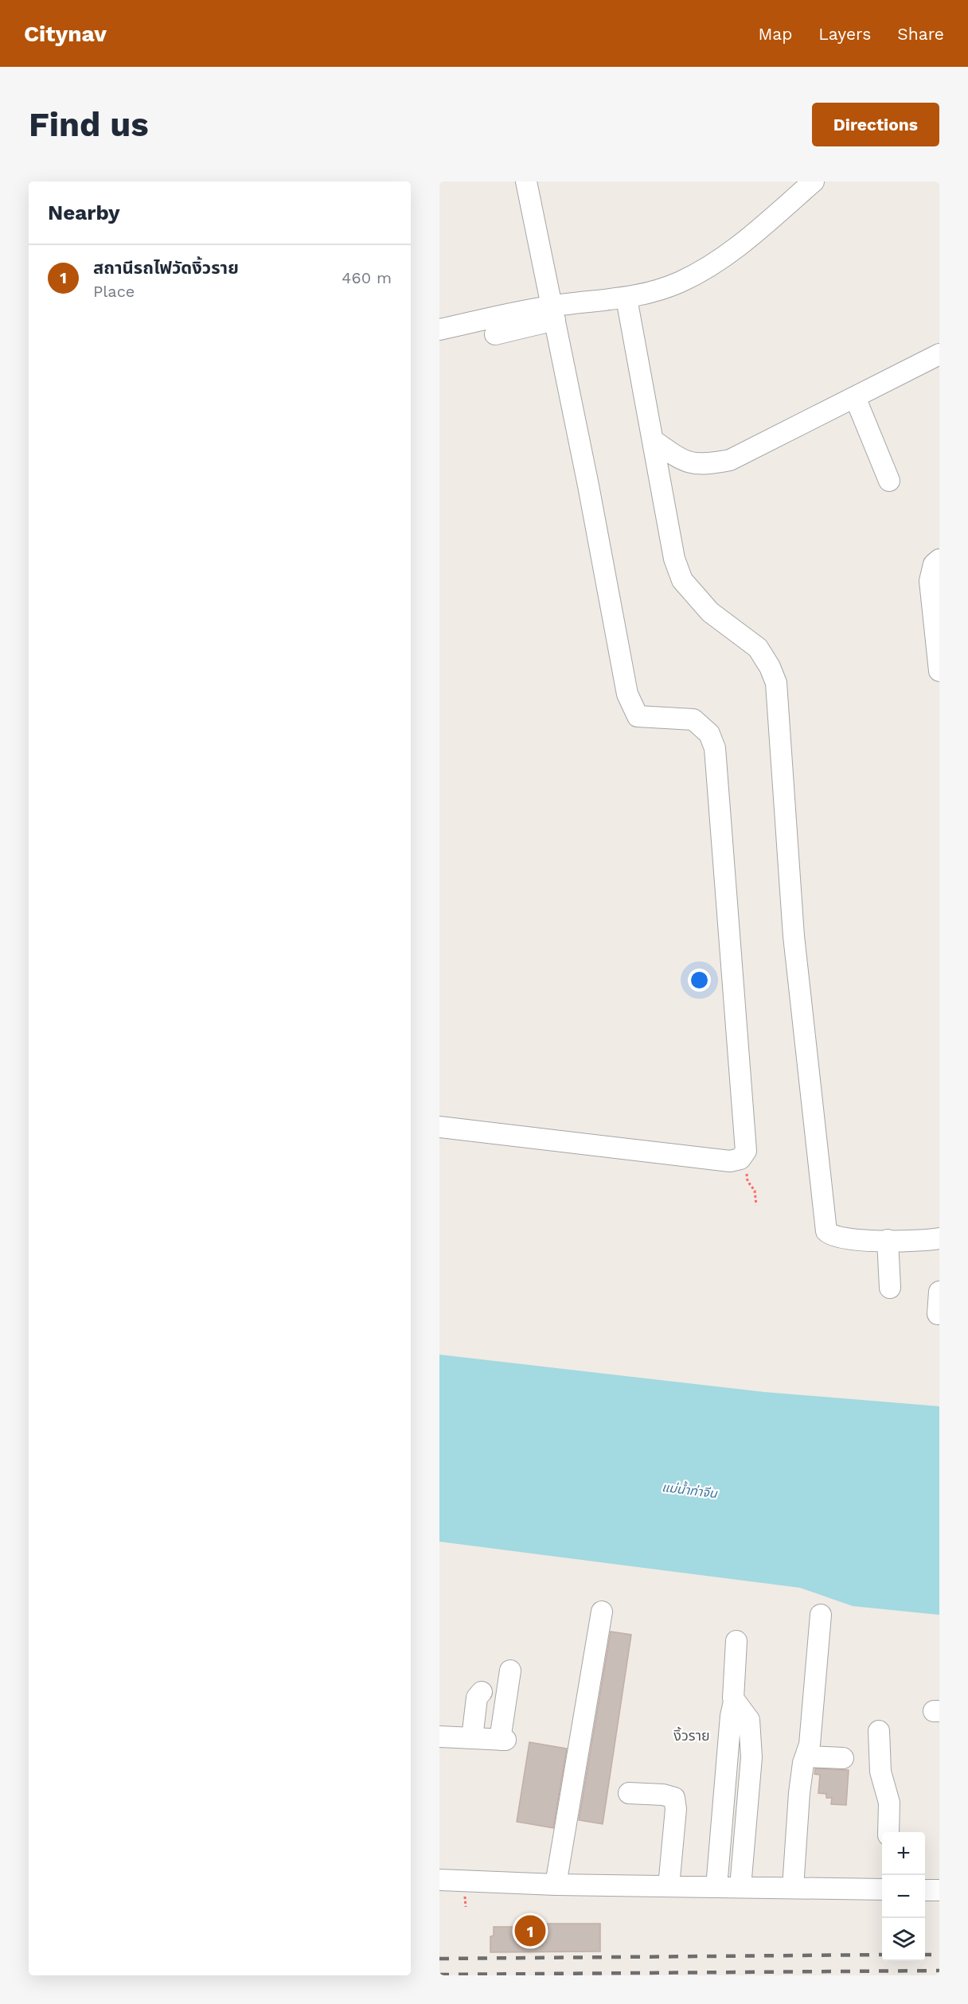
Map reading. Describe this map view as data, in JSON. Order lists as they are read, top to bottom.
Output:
{
  "districts": ["งิ้วราย"],
  "water": ["แม่น้ำท่าจีน"],
  "page": {
    "header": "Citynav",
    "nav": ["Map", "Layers", "Share"],
    "buttons": "Directions",
    "title": "Find us",
    "heading": "Nearby",
    "list": [
      {
        "mark": "1",
        "name": "สถานีรถไฟวัดงิ้วราย",
        "note": "Place",
        "value": "460 m"
      }
    ],
    "map_buttons": ["+", "−"],
    "pins": "1"
  }
}
